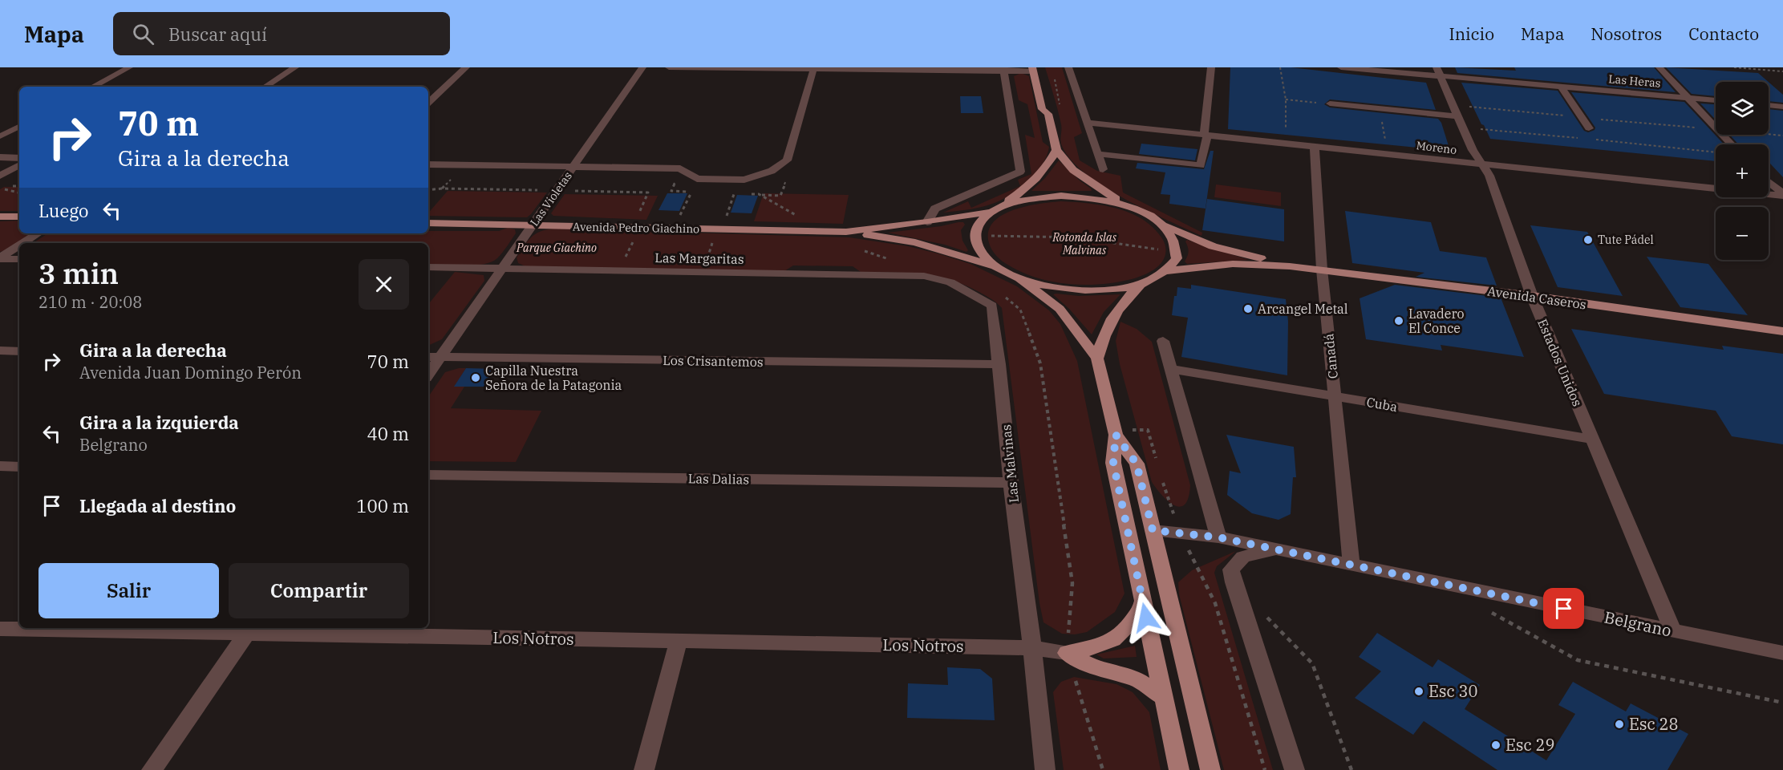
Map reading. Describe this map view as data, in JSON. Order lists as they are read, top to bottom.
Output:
{
  "streets": {
    "main road": ["Avenida Pedro Giachino", "Avenida Caseros"],
    "street": [
      "Las Heras",
      "Moreno",
      "Las Violetas",
      "Las Margaritas",
      "Canadá",
      "Los Crisantemos",
      "Estados Unidos",
      "Cuba",
      "Las Malvinas",
      "Las Dalias",
      "Belgrano",
      "Los Notros"
    ]
  },
  "crossings": [
    ["Las Heras", "Estados Unidos"],
    ["Moreno", "Canadá"],
    ["Moreno", "Estados Unidos"],
    ["Las Violetas", "Avenida Pedro Giachino"],
    ["Las Violetas", "Las Margaritas"],
    ["Las Violetas", "Los Crisantemos"],
    ["Las Margaritas", "Las Malvinas"],
    ["Avenida Caseros", "Canadá"],
    ["Avenida Caseros", "Estados Unidos"],
    ["Canadá", "Cuba"],
    ["Canadá", "Belgrano"],
    ["Los Crisantemos", "Las Malvinas"],
    ["Estados Unidos", "Cuba"],
    ["Estados Unidos", "Belgrano"],
    ["Las Malvinas", "Las Dalias"],
    ["Las Malvinas", "Los Notros"]
  ],
  "parks": ["Rotonda Islas Malvinas", "Parque Giachino"],
  "places": [
    "Tute Pádel",
    "Arcangel Metal",
    "Lavadero El Conce",
    "Capilla Nuestra Señora de la Patagonia",
    "Esc 30",
    "Esc 28",
    "Esc 29"
  ],
  "page": {
    "header": "Mapa",
    "search": "Buscar aquí",
    "nav": [
      "Inicio",
      "Mapa",
      "Nosotros",
      "Contacto"
    ],
    "map_buttons": ["+", "−"],
    "turn": ["70 m", "Gira a la derecha"],
    "then": "Luego",
    "heading": ["3 min", "210 m · 20:08"],
    "list": [
      {
        "name": "Gira a la derecha",
        "note": "Avenida Juan Domingo Perón",
        "value": "70 m"
      },
      {
        "name": "Gira a la izquierda",
        "note": "Belgrano",
        "value": "40 m"
      },
      {
        "name": "Llegada al destino",
        "value": "100 m"
      }
    ],
    "buttons": ["Salir", "Compartir"]
  }
}
